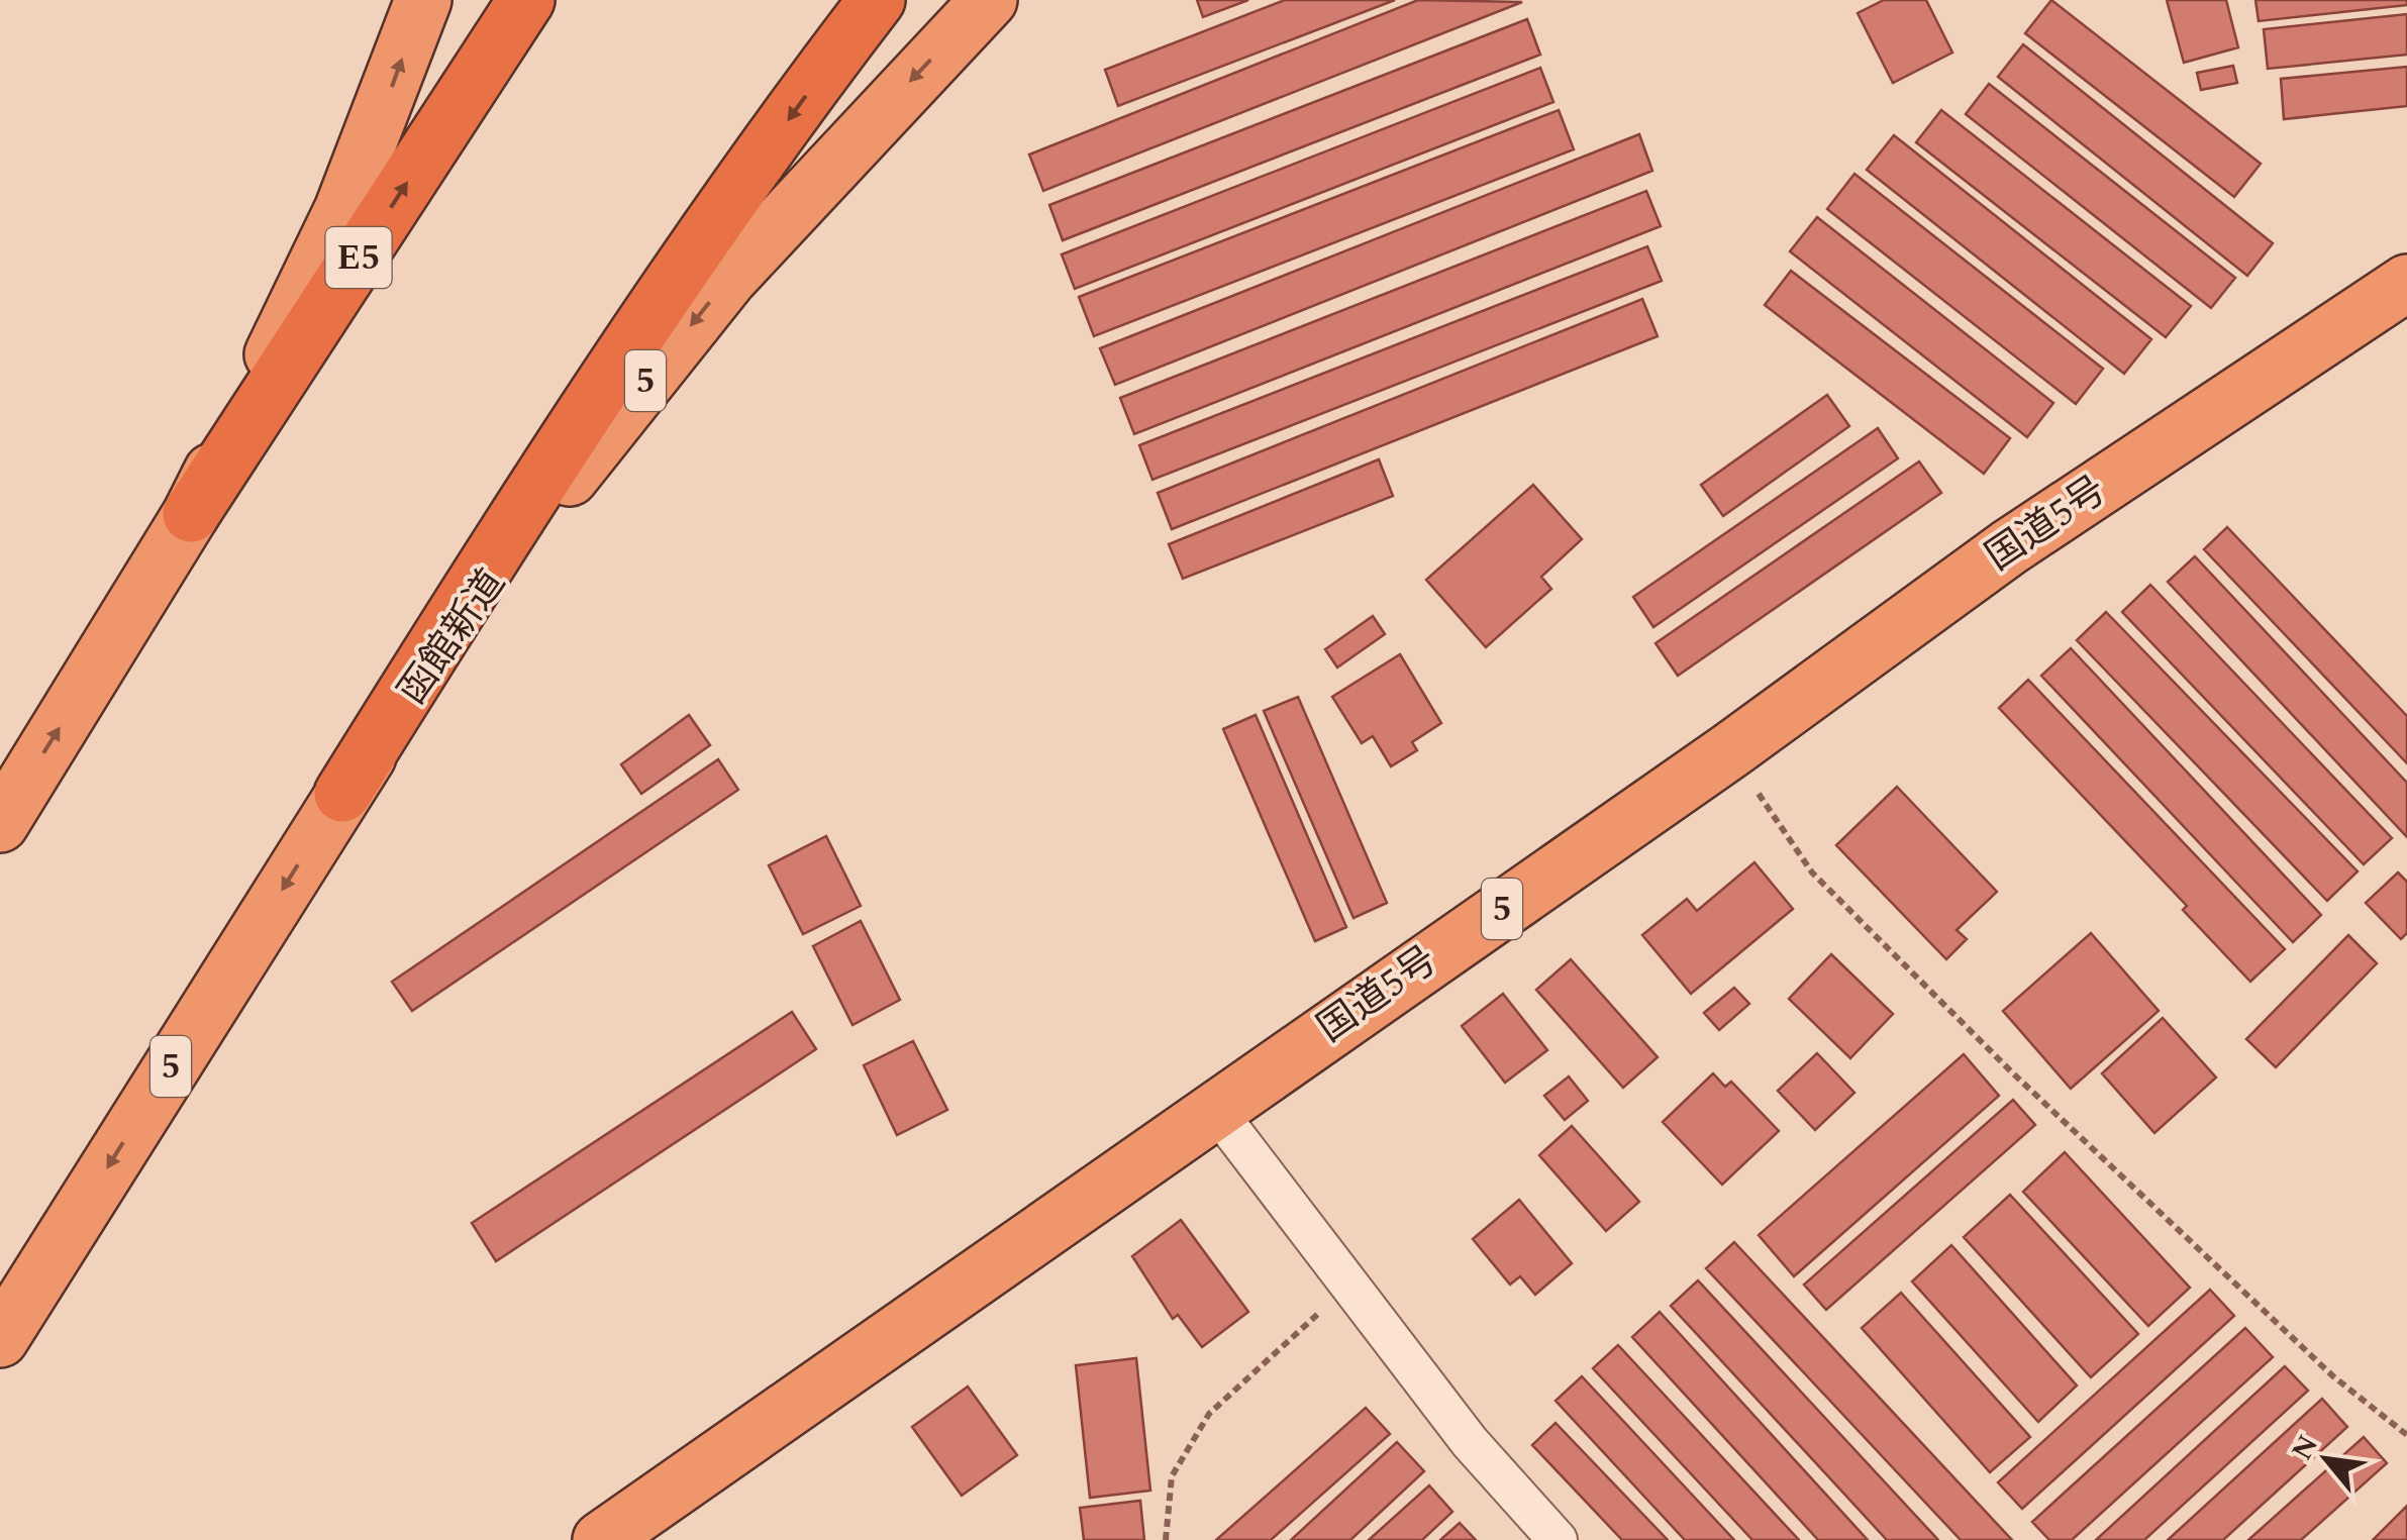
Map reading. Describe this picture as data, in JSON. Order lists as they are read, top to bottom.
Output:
{
  "streets": {
    "highway": [
      "E5",
      "5",
      "国道5号",
      "函館新道"
    ]
  },
  "north": "top left"
}
